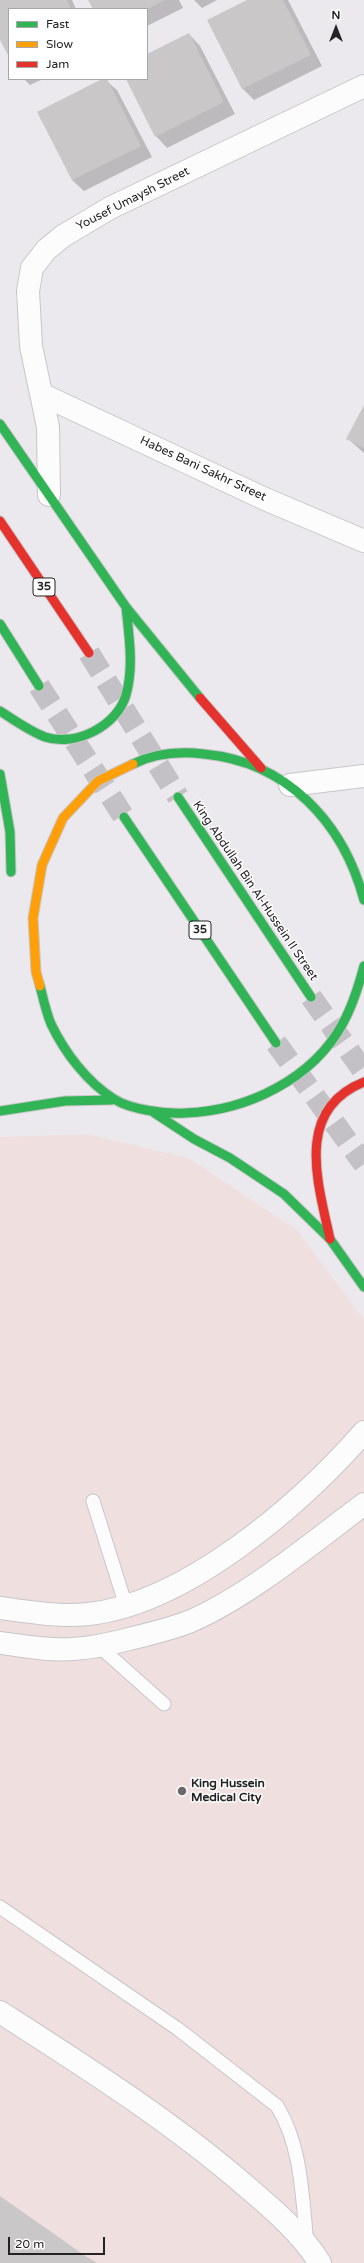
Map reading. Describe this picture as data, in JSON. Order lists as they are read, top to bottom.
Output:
{
  "streets": {
    "main road": ["35", "King Abdullah Bin Al-Hussein II Street"],
    "street": ["Yousef Umaysh Street", "Habes Bani Sakhr Street"]
  },
  "crossings": [
    ["Yousef Umaysh Street", "Habes Bani Sakhr Street"]
  ],
  "places": ["King Hussein Medical City"],
  "legend": ["Fast", "Slow", "Jam"],
  "scale_bar": "20 m",
  "north": "top"
}
